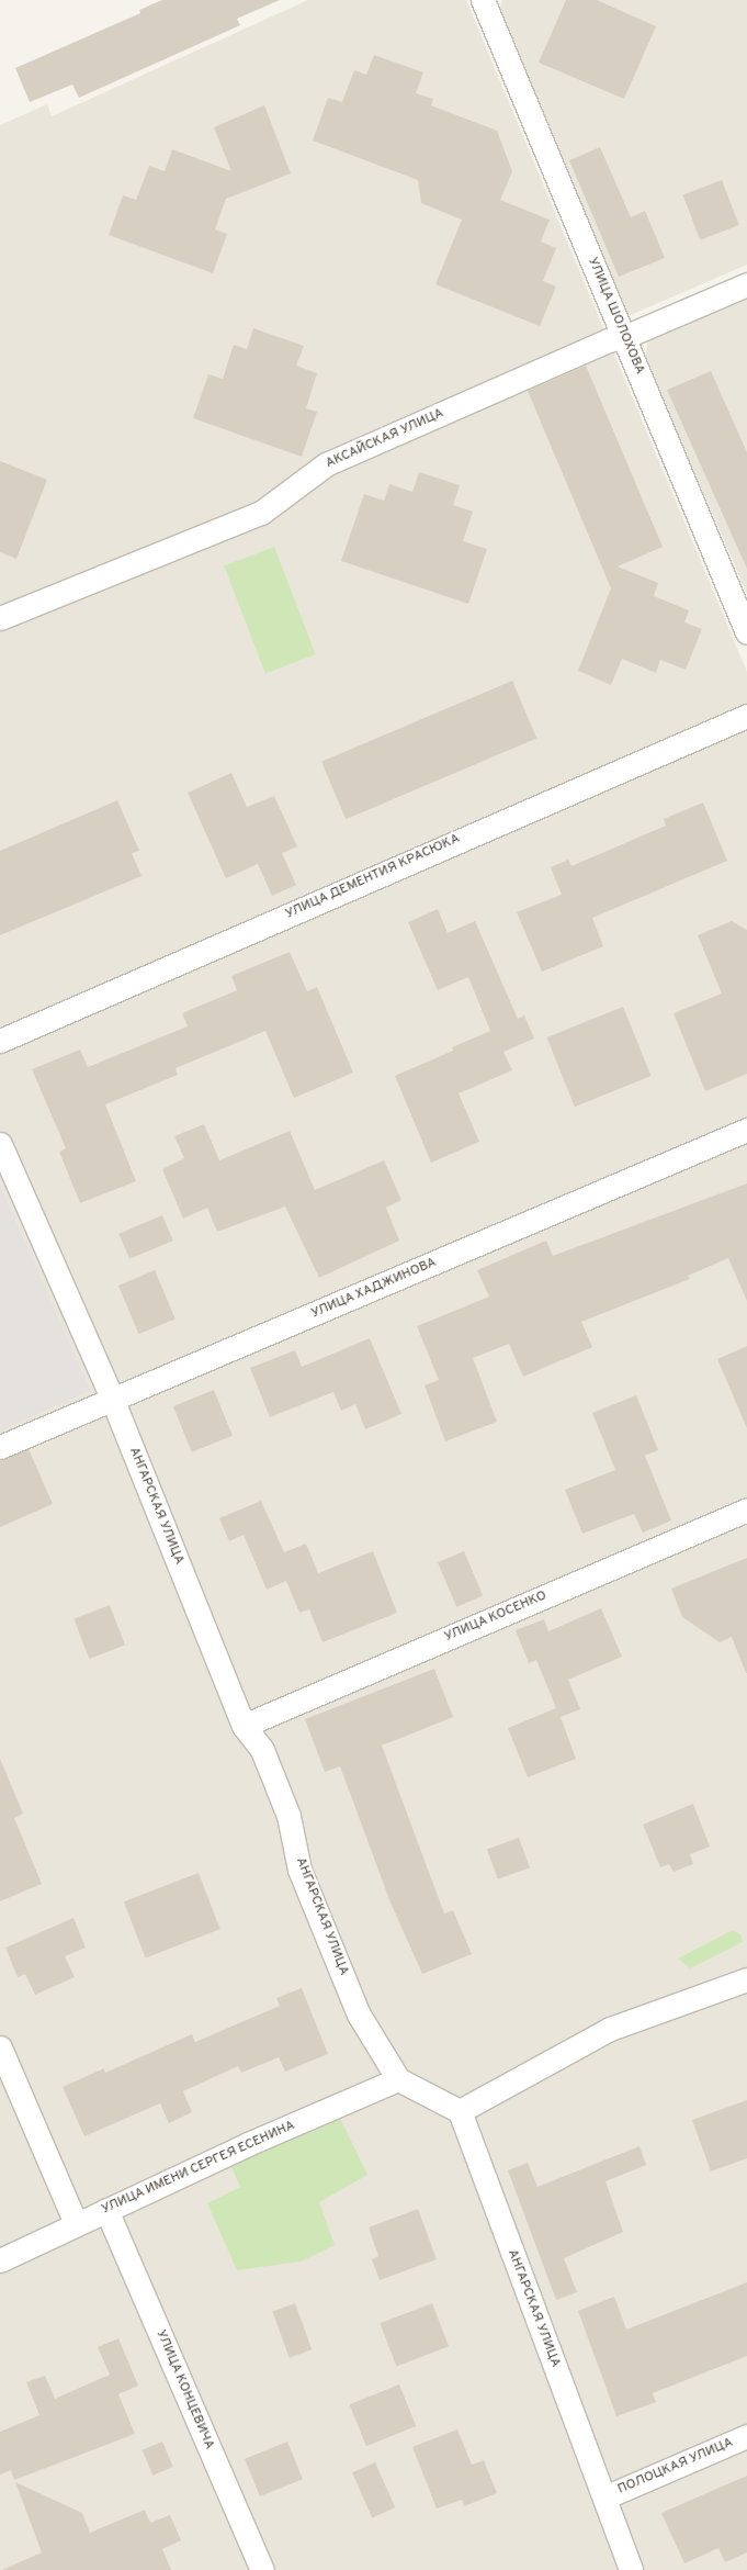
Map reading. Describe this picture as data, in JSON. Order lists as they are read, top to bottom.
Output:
{
  "streets": {
    "street": [
      "УЛИЦА ШОЛОХОВА",
      "АКСАЙСКАЯ УЛИЦА",
      "УЛИЦА ДЕМЕНТИЯ КРАСЮКА",
      "УЛИЦА ХАДЖИНОВА",
      "АНГАРСКАЯ УЛИЦА",
      "УЛИЦА КОСЕНКО",
      "УЛИЦА ИМЕНИ СЕРГЕЯ ЕСЕНИНА",
      "УЛИЦА КОНЦЕВИЧА",
      "ПОЛОЦКАЯ УЛИЦА"
    ]
  },
  "crossings": [
    ["УЛИЦА ШОЛОХОВА", "АКСАЙСКАЯ УЛИЦА"],
    ["УЛИЦА ХАДЖИНОВА", "АНГАРСКАЯ УЛИЦА"],
    ["АНГАРСКАЯ УЛИЦА", "УЛИЦА КОСЕНКО"],
    ["АНГАРСКАЯ УЛИЦА", "УЛИЦА ИМЕНИ СЕРГЕЯ ЕСЕНИНА"],
    ["АНГАРСКАЯ УЛИЦА", "ПОЛОЦКАЯ УЛИЦА"],
    ["УЛИЦА ИМЕНИ СЕРГЕЯ ЕСЕНИНА", "УЛИЦА КОНЦЕВИЧА"]
  ]
}
